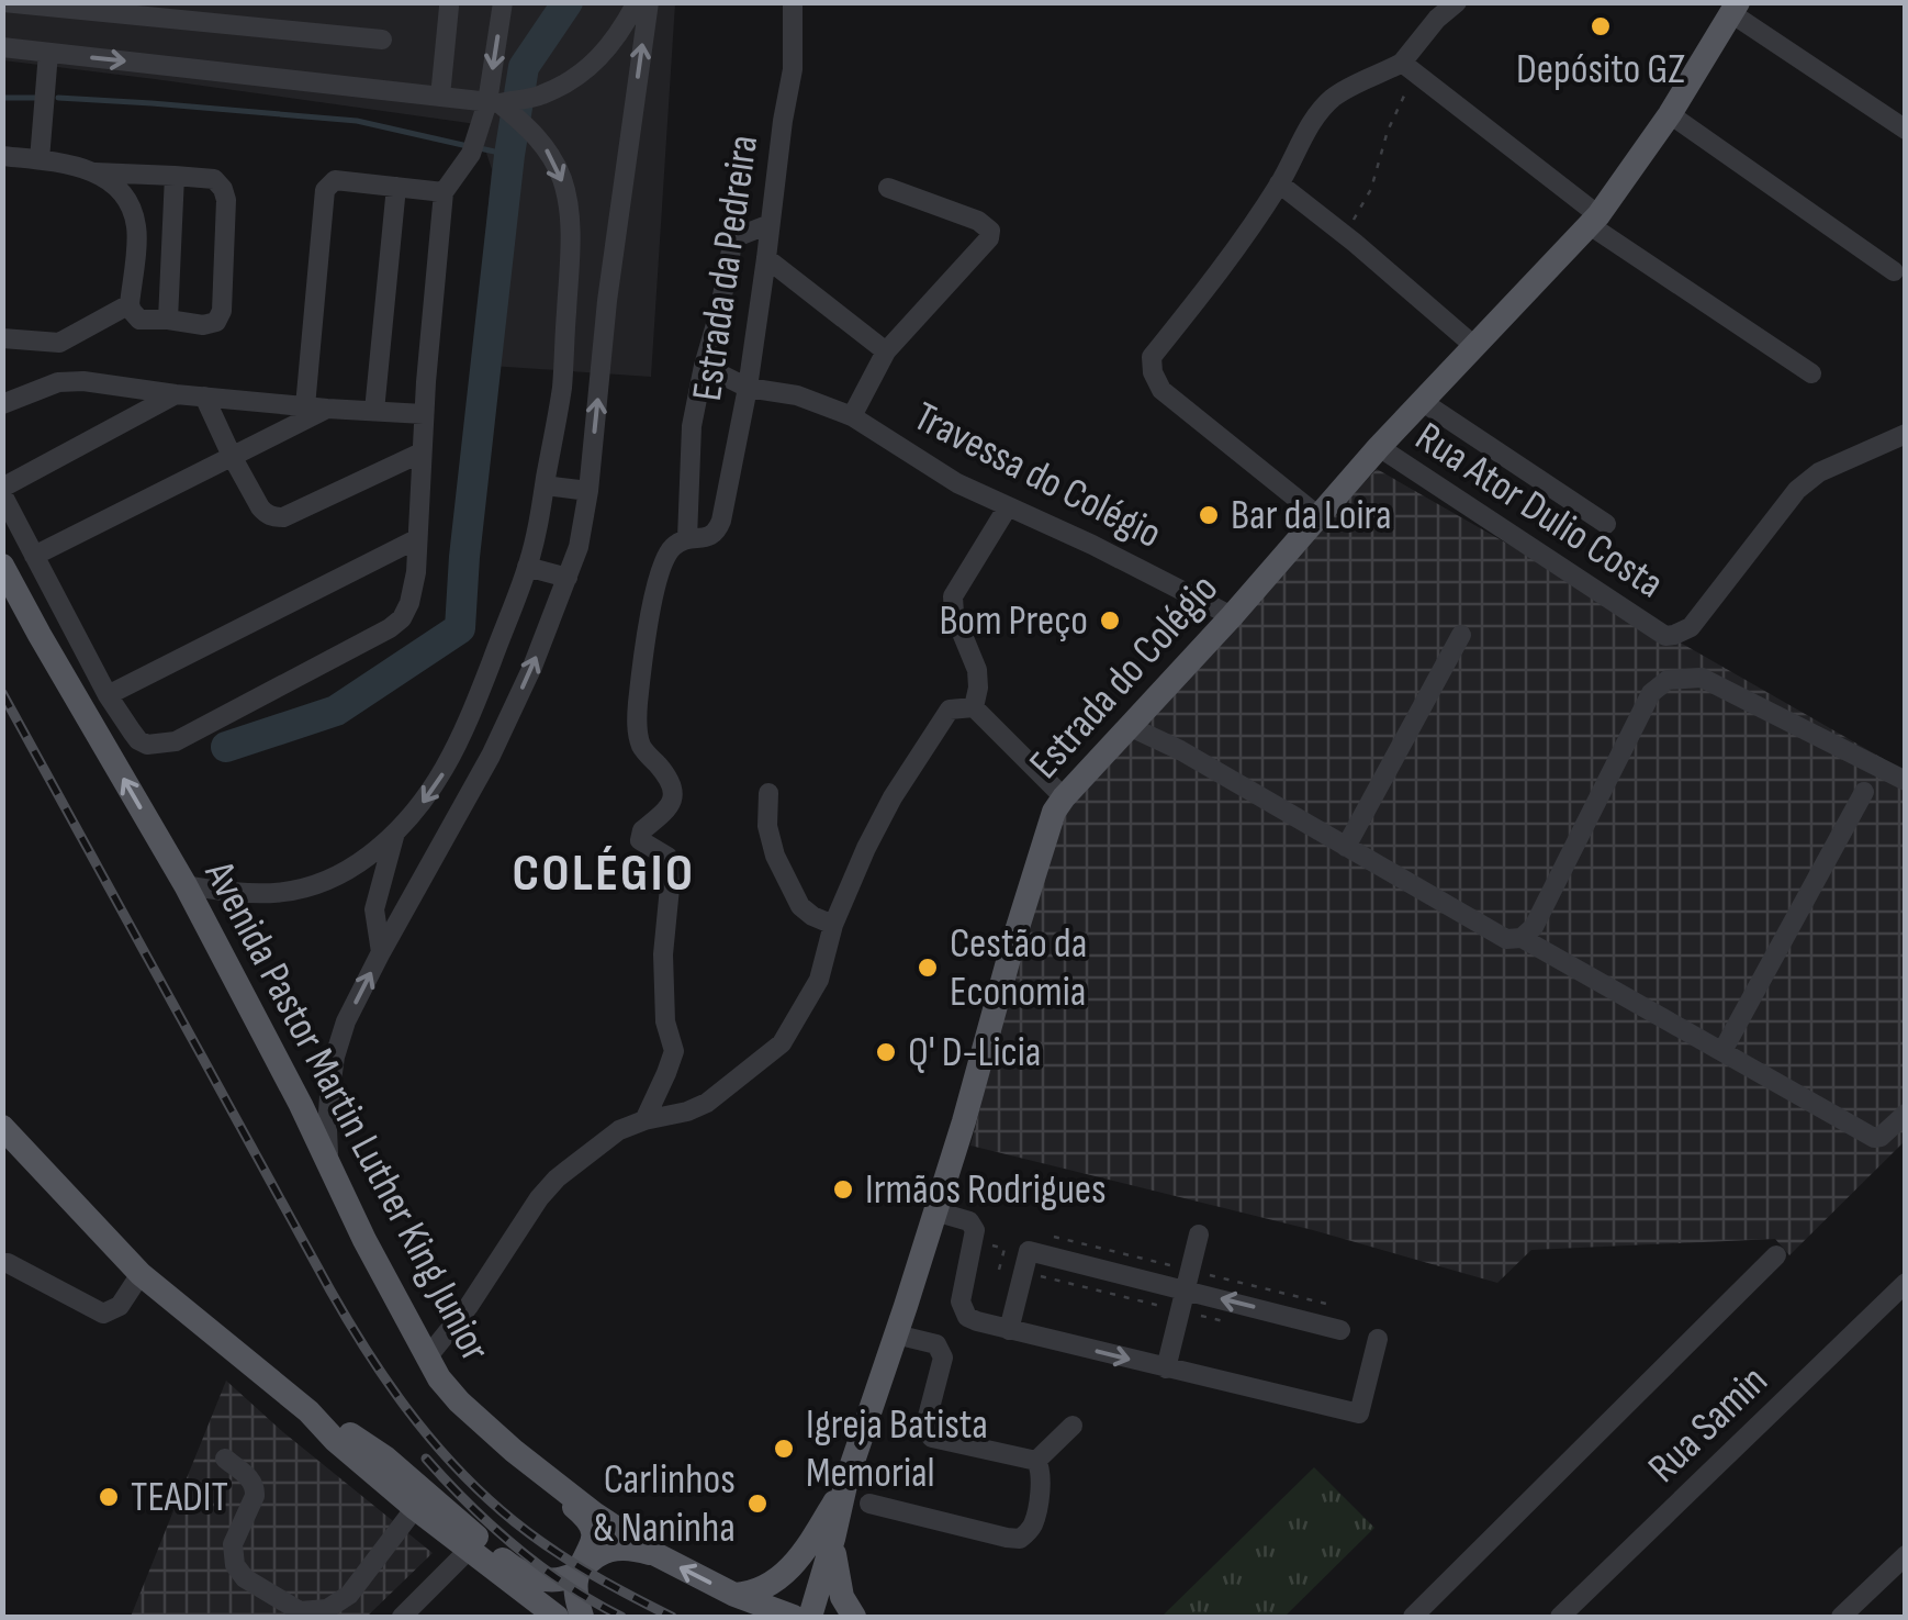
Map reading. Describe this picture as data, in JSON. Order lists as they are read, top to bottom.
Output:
{
  "streets": {
    "main road": ["Estrada do Colégio", "Avenida Pastor Martin Luther King Junior"],
    "street": [
      "Estrada da Pedreira",
      "Travessa do Colégio",
      "Rua Ator Dulio Costa",
      "Rua Samin"
    ]
  },
  "crossings": [
    ["Estrada da Pedreira", "Travessa do Colégio"],
    ["Travessa do Colégio", "Estrada do Colégio"],
    ["Rua Ator Dulio Costa", "Estrada do Colégio"],
    ["Estrada do Colégio", "Avenida Pastor Martin Luther King Junior"]
  ],
  "districts": ["COLÉGIO"],
  "places": [
    "Depósito GZ",
    "Bar da Loira",
    "Bom Preço",
    "Cestão da Economia",
    "Q' D-Licia",
    "Irmãos Rodrigues",
    "Igreja Batista Memorial",
    "TEADIT",
    "Carlinhos & Naninha"
  ]
}
